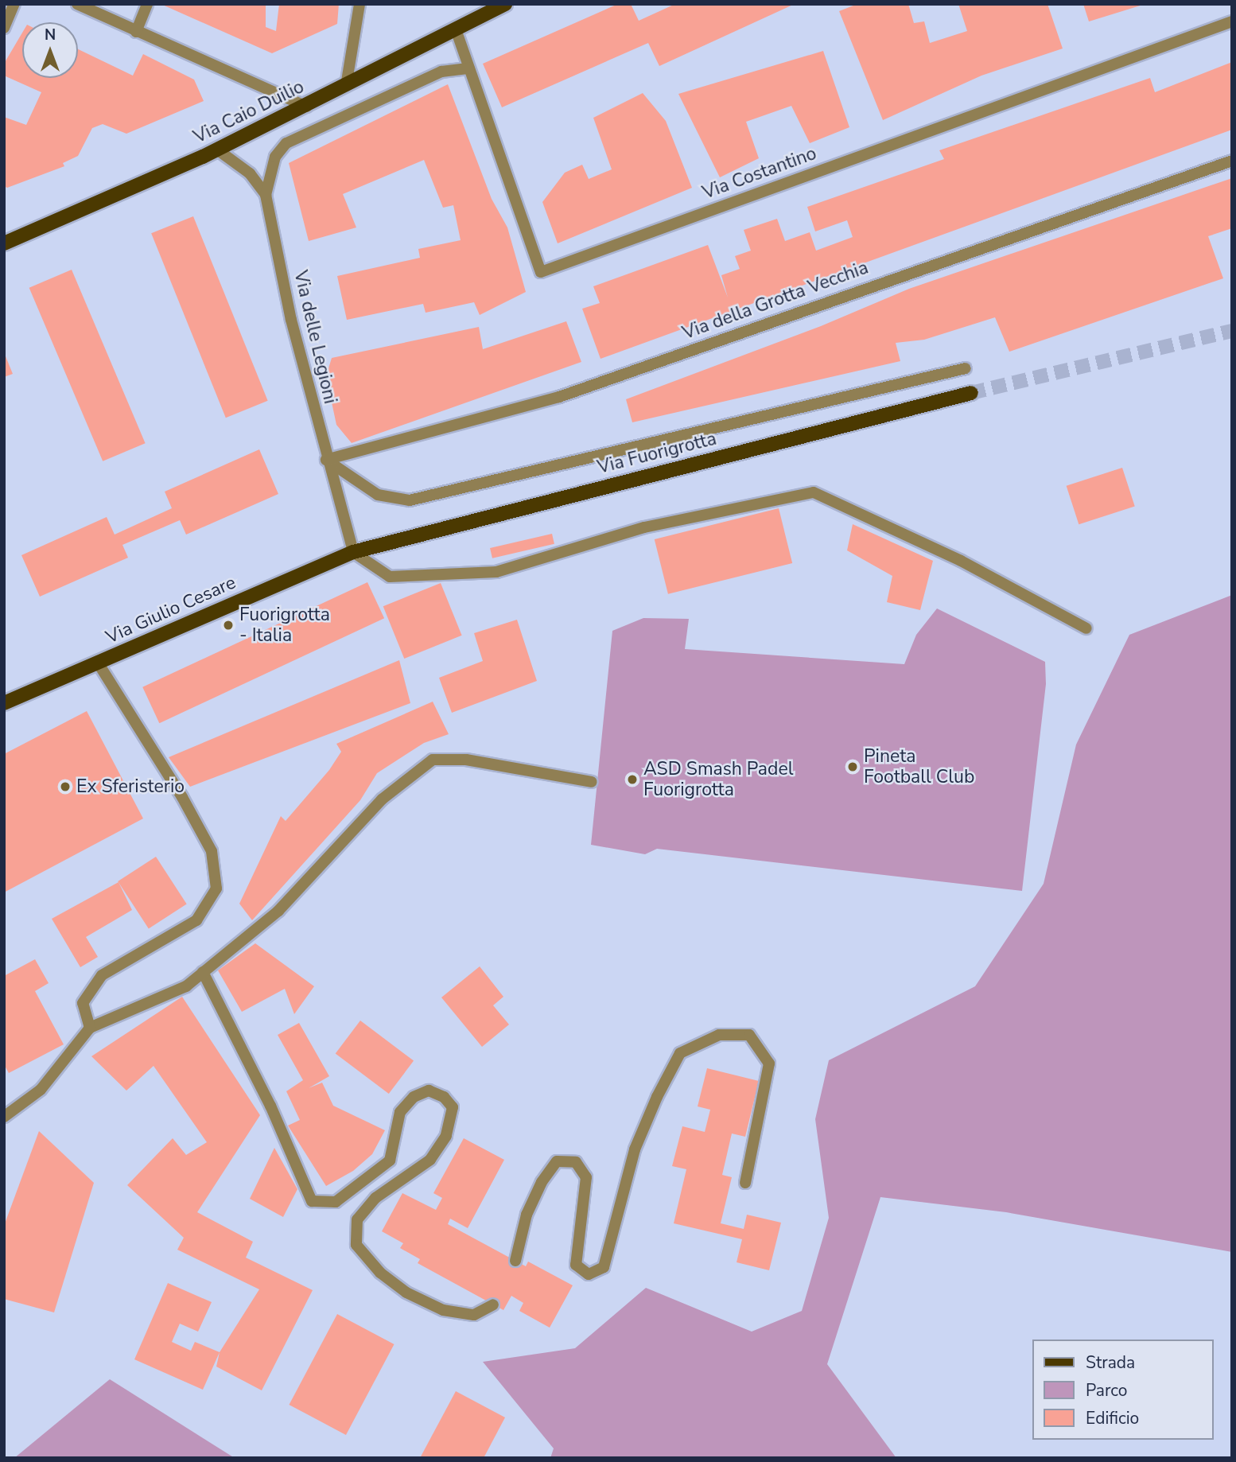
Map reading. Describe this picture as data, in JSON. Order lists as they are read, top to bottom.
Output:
{
  "streets": {
    "main road": ["Via Caio Duilio", "Via Fuorigrotta", "Via Giulio Cesare"],
    "street": ["Via Costantino", "Via della Grotta Vecchia", "Via delle Legioni"]
  },
  "crossings": [
    ["Via Caio Duilio", "Via Costantino"],
    ["Via Caio Duilio", "Via delle Legioni"],
    ["Via della Grotta Vecchia", "Via delle Legioni"],
    ["Via delle Legioni", "Via Fuorigrotta"],
    ["Via delle Legioni", "Via Giulio Cesare"],
    ["Via Fuorigrotta", "Via Giulio Cesare"]
  ],
  "places": [
    "Fuorigrotta - Italia",
    "Pineta Football Club",
    "ASD Smash Padel Fuorigrotta",
    "Ex Sferisterio"
  ],
  "legend": ["Strada", "Parco", "Edificio"],
  "north": "top"
}
